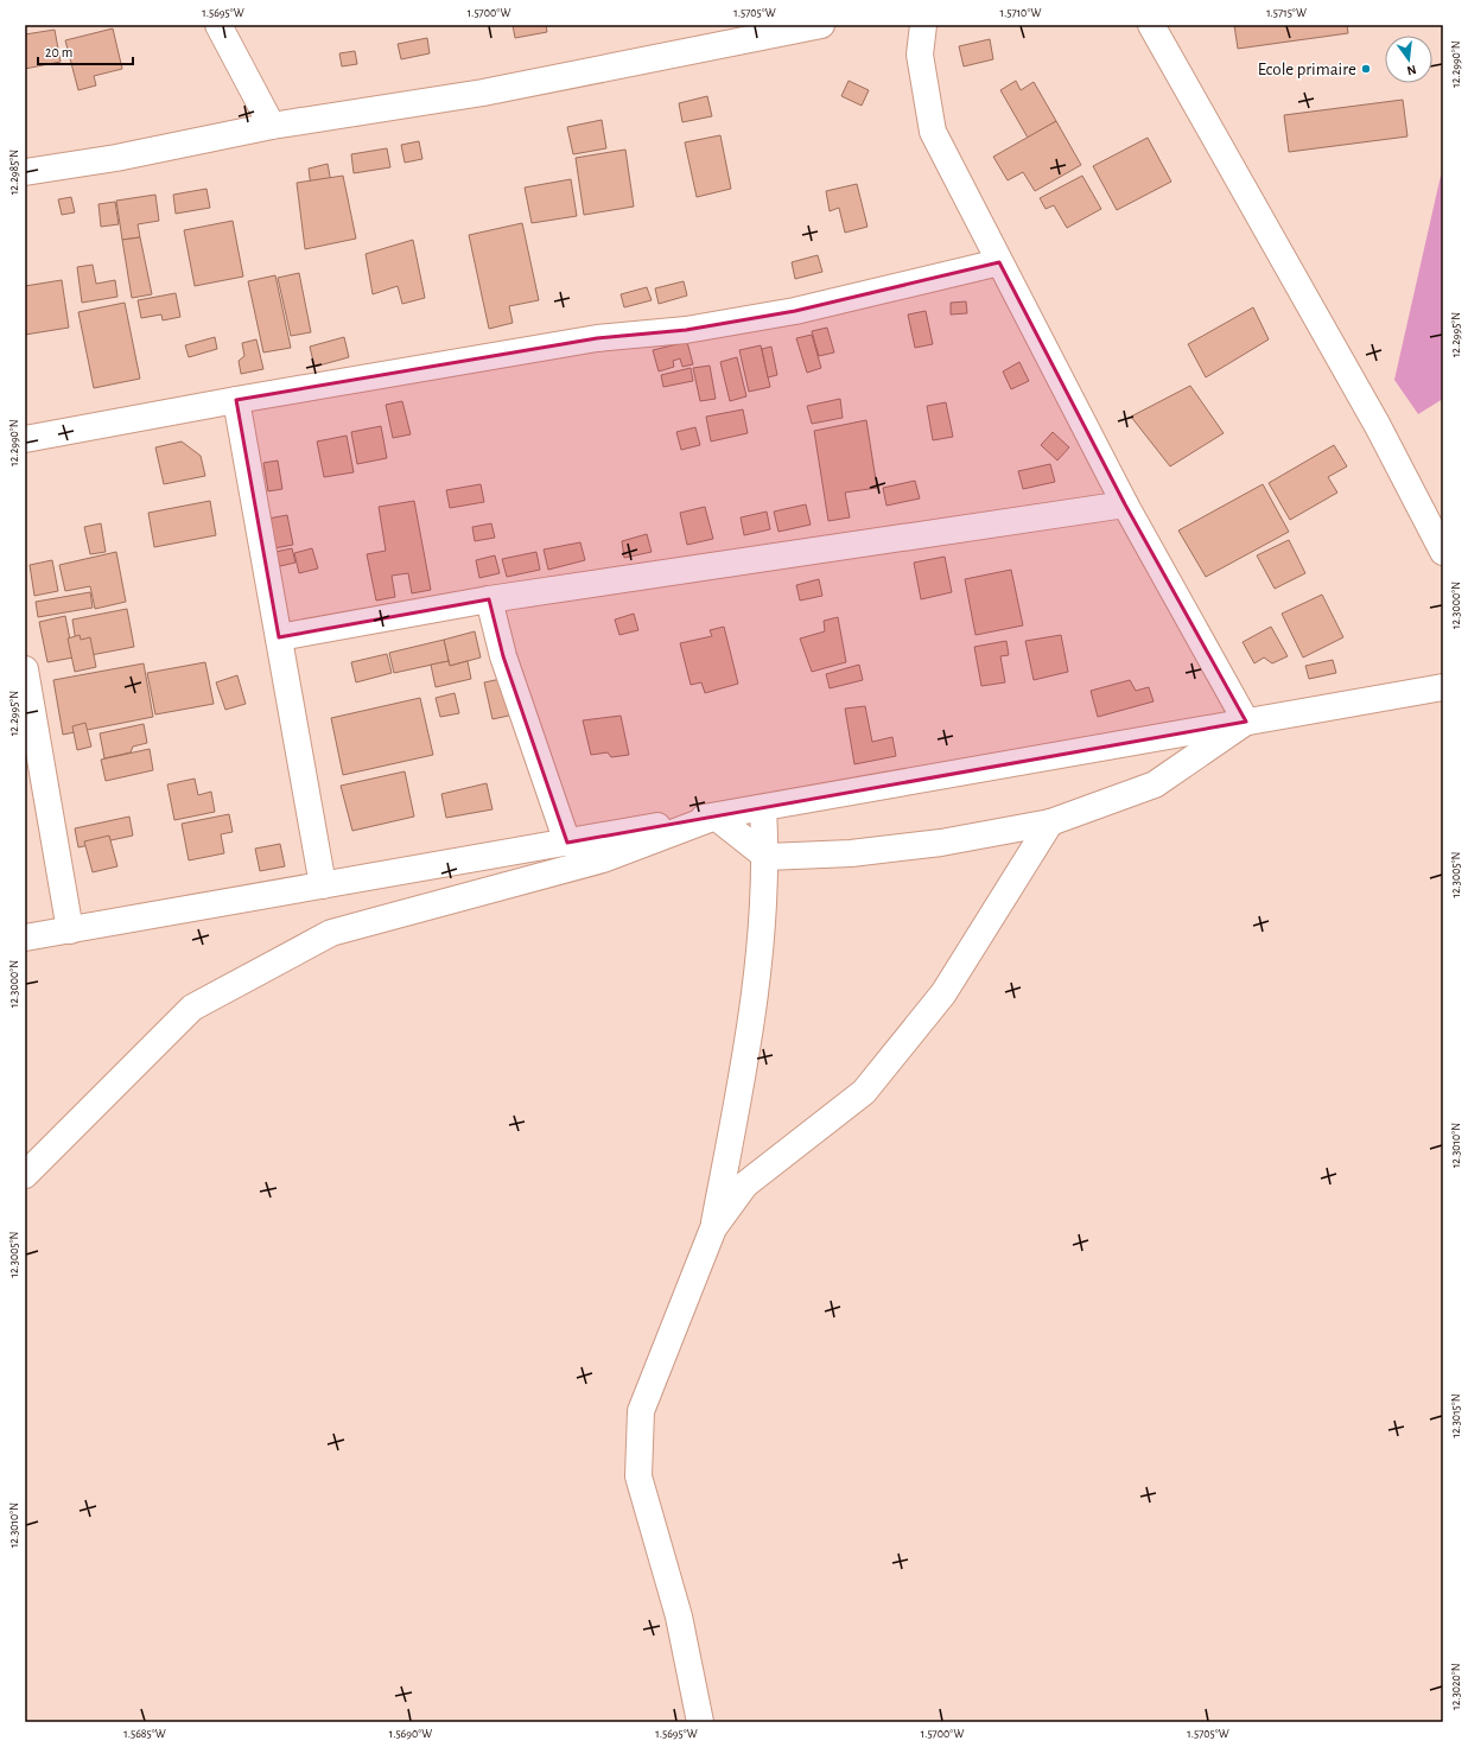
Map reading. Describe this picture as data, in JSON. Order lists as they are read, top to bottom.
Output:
{
  "places": ["Ecole primaire"],
  "scale_bar": "20 m",
  "north": "bottom",
  "coordinates": [
    "1.5695°W",
    "1.5700°W",
    "1.5705°W",
    "1.5710°W",
    "1.5715°W",
    "12.2990°N",
    "12.2985°N",
    "12.2995°N",
    "12.3000°N",
    "12.3005°N",
    "12.3010°N",
    "12.3015°N",
    "12.3020°N",
    "1.5685°W",
    "1.5690°W"
  ]
}
